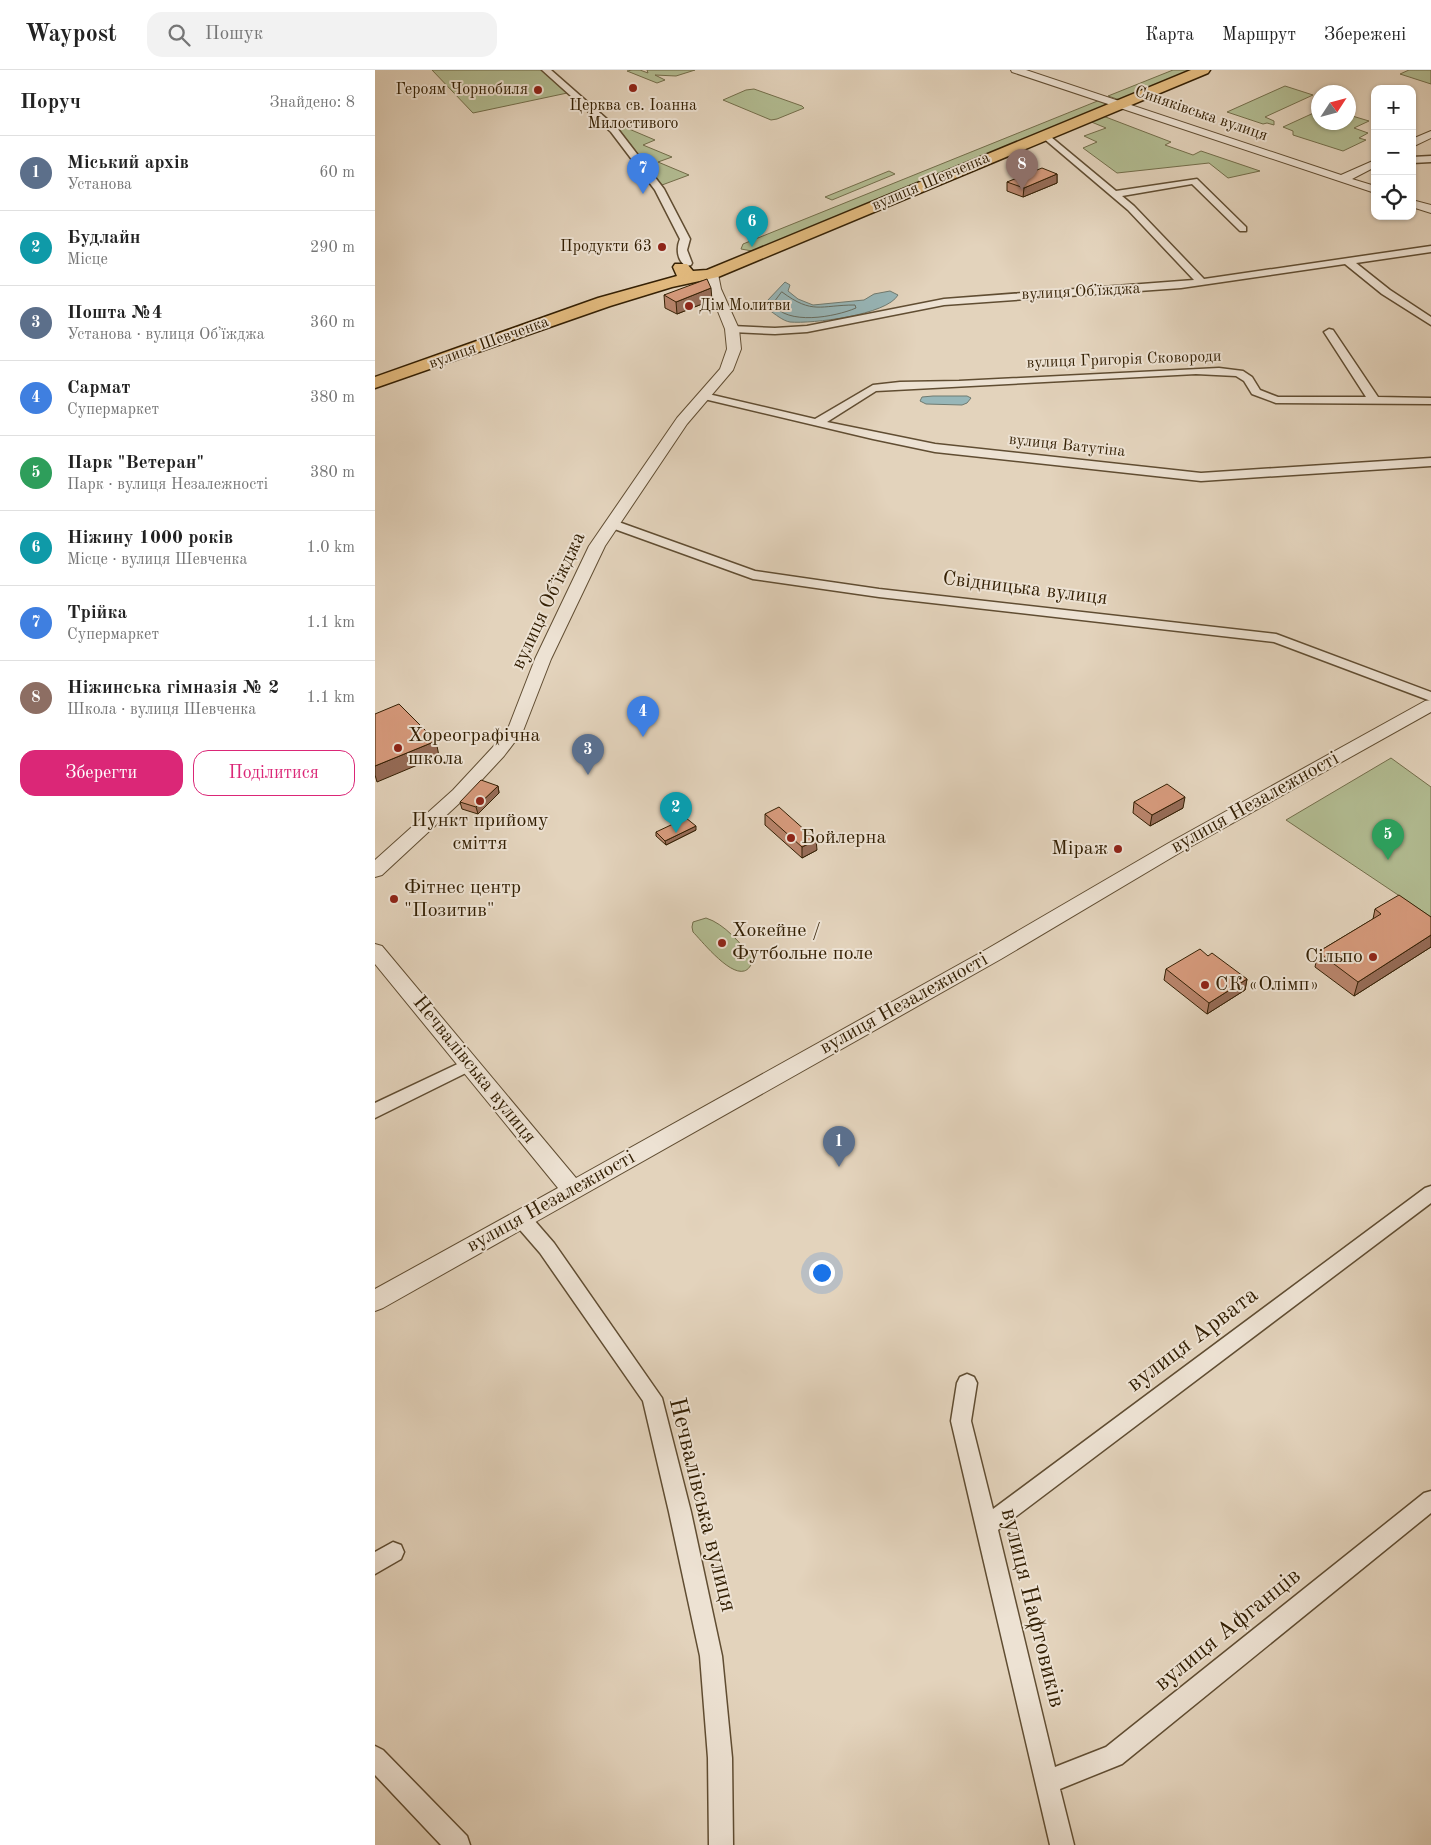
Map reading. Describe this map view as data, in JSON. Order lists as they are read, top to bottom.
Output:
{
  "streets": {
    "main road": ["вулиця Шевченка"],
    "street": [
      "Синяківська вулиця",
      "вулиця Обʼїжджа",
      "вулиця Григорія Сковороди",
      "вулиця Ватутіна",
      "Свідницька вулиця",
      "вулиця Незалежності",
      "Нечвалівська вулиця",
      "вулиця Арвата",
      "вулиця Нафтовиків",
      "вулиця Афганців"
    ]
  },
  "crossings": [
    ["Синяківська вулиця", "вулиця Шевченка"],
    ["вулиця Шевченка", "вулиця Обʼїжджа"],
    ["вулиця Обʼїжджа", "вулиця Ватутіна"],
    ["вулиця Обʼїжджа", "Свідницька вулиця"],
    ["вулиця Григорія Сковороди", "вулиця Ватутіна"],
    ["вулиця Незалежності", "Нечвалівська вулиця"],
    ["вулиця Арвата", "вулиця Нафтовиків"],
    ["вулиця Нафтовиків", "вулиця Афганців"]
  ],
  "places": [
    "Церква св. Іоанна Милостивого",
    "Героям Чорнобиля",
    "Продукти 63",
    "Дім Молитви",
    "Хореографічна школа",
    "Пункт прийому сміття",
    "Бойлерна",
    "Міраж",
    "Фітнес центр \"Позитив\"",
    "Хокейне / Футбольне поле",
    "Сільпо",
    "СК «Олімп»"
  ],
  "north": "top right",
  "page": {
    "header": "Waypost",
    "search": "Пошук",
    "nav": ["Карта", "Маршрут", "Збережені"],
    "heading": ["Поруч", "Знайдено: 8"],
    "map_buttons": ["+", "−"],
    "list": [
      {
        "mark": "1",
        "name": "Міський архів",
        "note": "Установа",
        "value": "60 m"
      },
      {
        "mark": "2",
        "name": "Будлайн",
        "note": "Місце",
        "value": "290 m"
      },
      {
        "mark": "3",
        "name": "Пошта №4",
        "note": "Установа · вулиця Обʼїжджа",
        "value": "360 m"
      },
      {
        "mark": "4",
        "name": "Сармат",
        "note": "Супермаркет",
        "value": "380 m"
      },
      {
        "mark": "5",
        "name": "Парк \"Ветеран\"",
        "note": "Парк · вулиця Незалежності",
        "value": "380 m"
      },
      {
        "mark": "6",
        "name": "Ніжину 1000 років",
        "note": "Місце · вулиця Шевченка",
        "value": "1.0 km"
      },
      {
        "mark": "7",
        "name": "Трійка",
        "note": "Супермаркет",
        "value": "1.1 km"
      },
      {
        "mark": "8",
        "name": "Ніжинська гімназія № 2",
        "note": "Школа · вулиця Шевченка",
        "value": "1.1 km"
      }
    ],
    "pins": [
      "8",
      "7",
      "6",
      "4",
      "3",
      "2",
      "5",
      "1"
    ],
    "buttons": ["Зберегти", "Поділитися"]
  }
}
